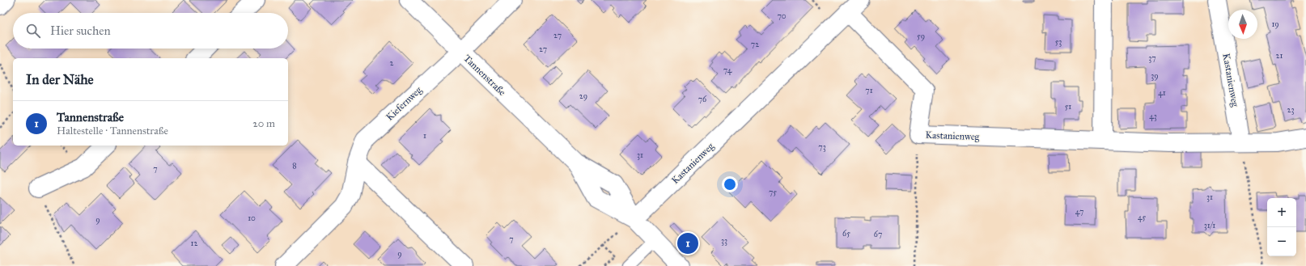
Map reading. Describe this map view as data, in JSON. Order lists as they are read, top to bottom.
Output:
{
  "streets": {
    "street": ["Tannenstraße", "Kastanienweg", "Kiefernweg"]
  },
  "crossings": [
    ["Tannenstraße", "Kastanienweg"],
    ["Tannenstraße", "Kiefernweg"]
  ],
  "house_numbers": [
    "70",
    "19",
    "27",
    "59",
    "53",
    "72",
    "27",
    "21",
    "37",
    "2",
    "74",
    "39",
    "71",
    "41",
    "29",
    "76",
    "51",
    "23",
    "43",
    "1",
    "73",
    "31",
    "8",
    "7",
    "75",
    "31",
    "47",
    "45",
    "10",
    "9",
    "31/1",
    "65",
    "67",
    "7",
    "33",
    "12",
    "9"
  ],
  "north": "bottom",
  "page": {
    "search": "Hier suchen",
    "heading": "In der Nähe",
    "list": [
      {
        "mark": "1",
        "name": "Tannenstraße",
        "note": "Haltestelle · Tannenstraße",
        "value": "20 m"
      }
    ],
    "map_buttons": ["+", "−"],
    "pins": "1"
  }
}
